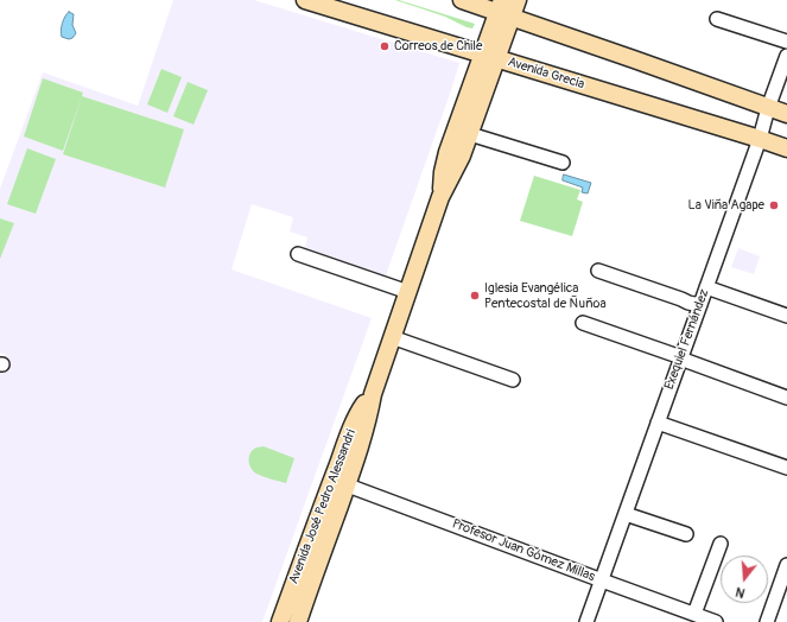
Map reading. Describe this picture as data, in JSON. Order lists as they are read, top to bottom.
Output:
{
  "streets": {
    "main road": ["Avenida Grecia", "Avenida José Pedro Alessandri"],
    "street": ["Exequiel Fernández", "Profesor Juan Gómez Millas"]
  },
  "crossings": [
    ["Avenida Grecia", "Exequiel Fernández"],
    ["Avenida Grecia", "Avenida José Pedro Alessandri"],
    ["Exequiel Fernández", "Profesor Juan Gómez Millas"],
    ["Avenida José Pedro Alessandri", "Profesor Juan Gómez Millas"]
  ],
  "places": ["Correos de Chile", "La Viña Agape", "Iglesia Evangélica Pentecostal de Ñuñoa"],
  "north": "bottom"
}
